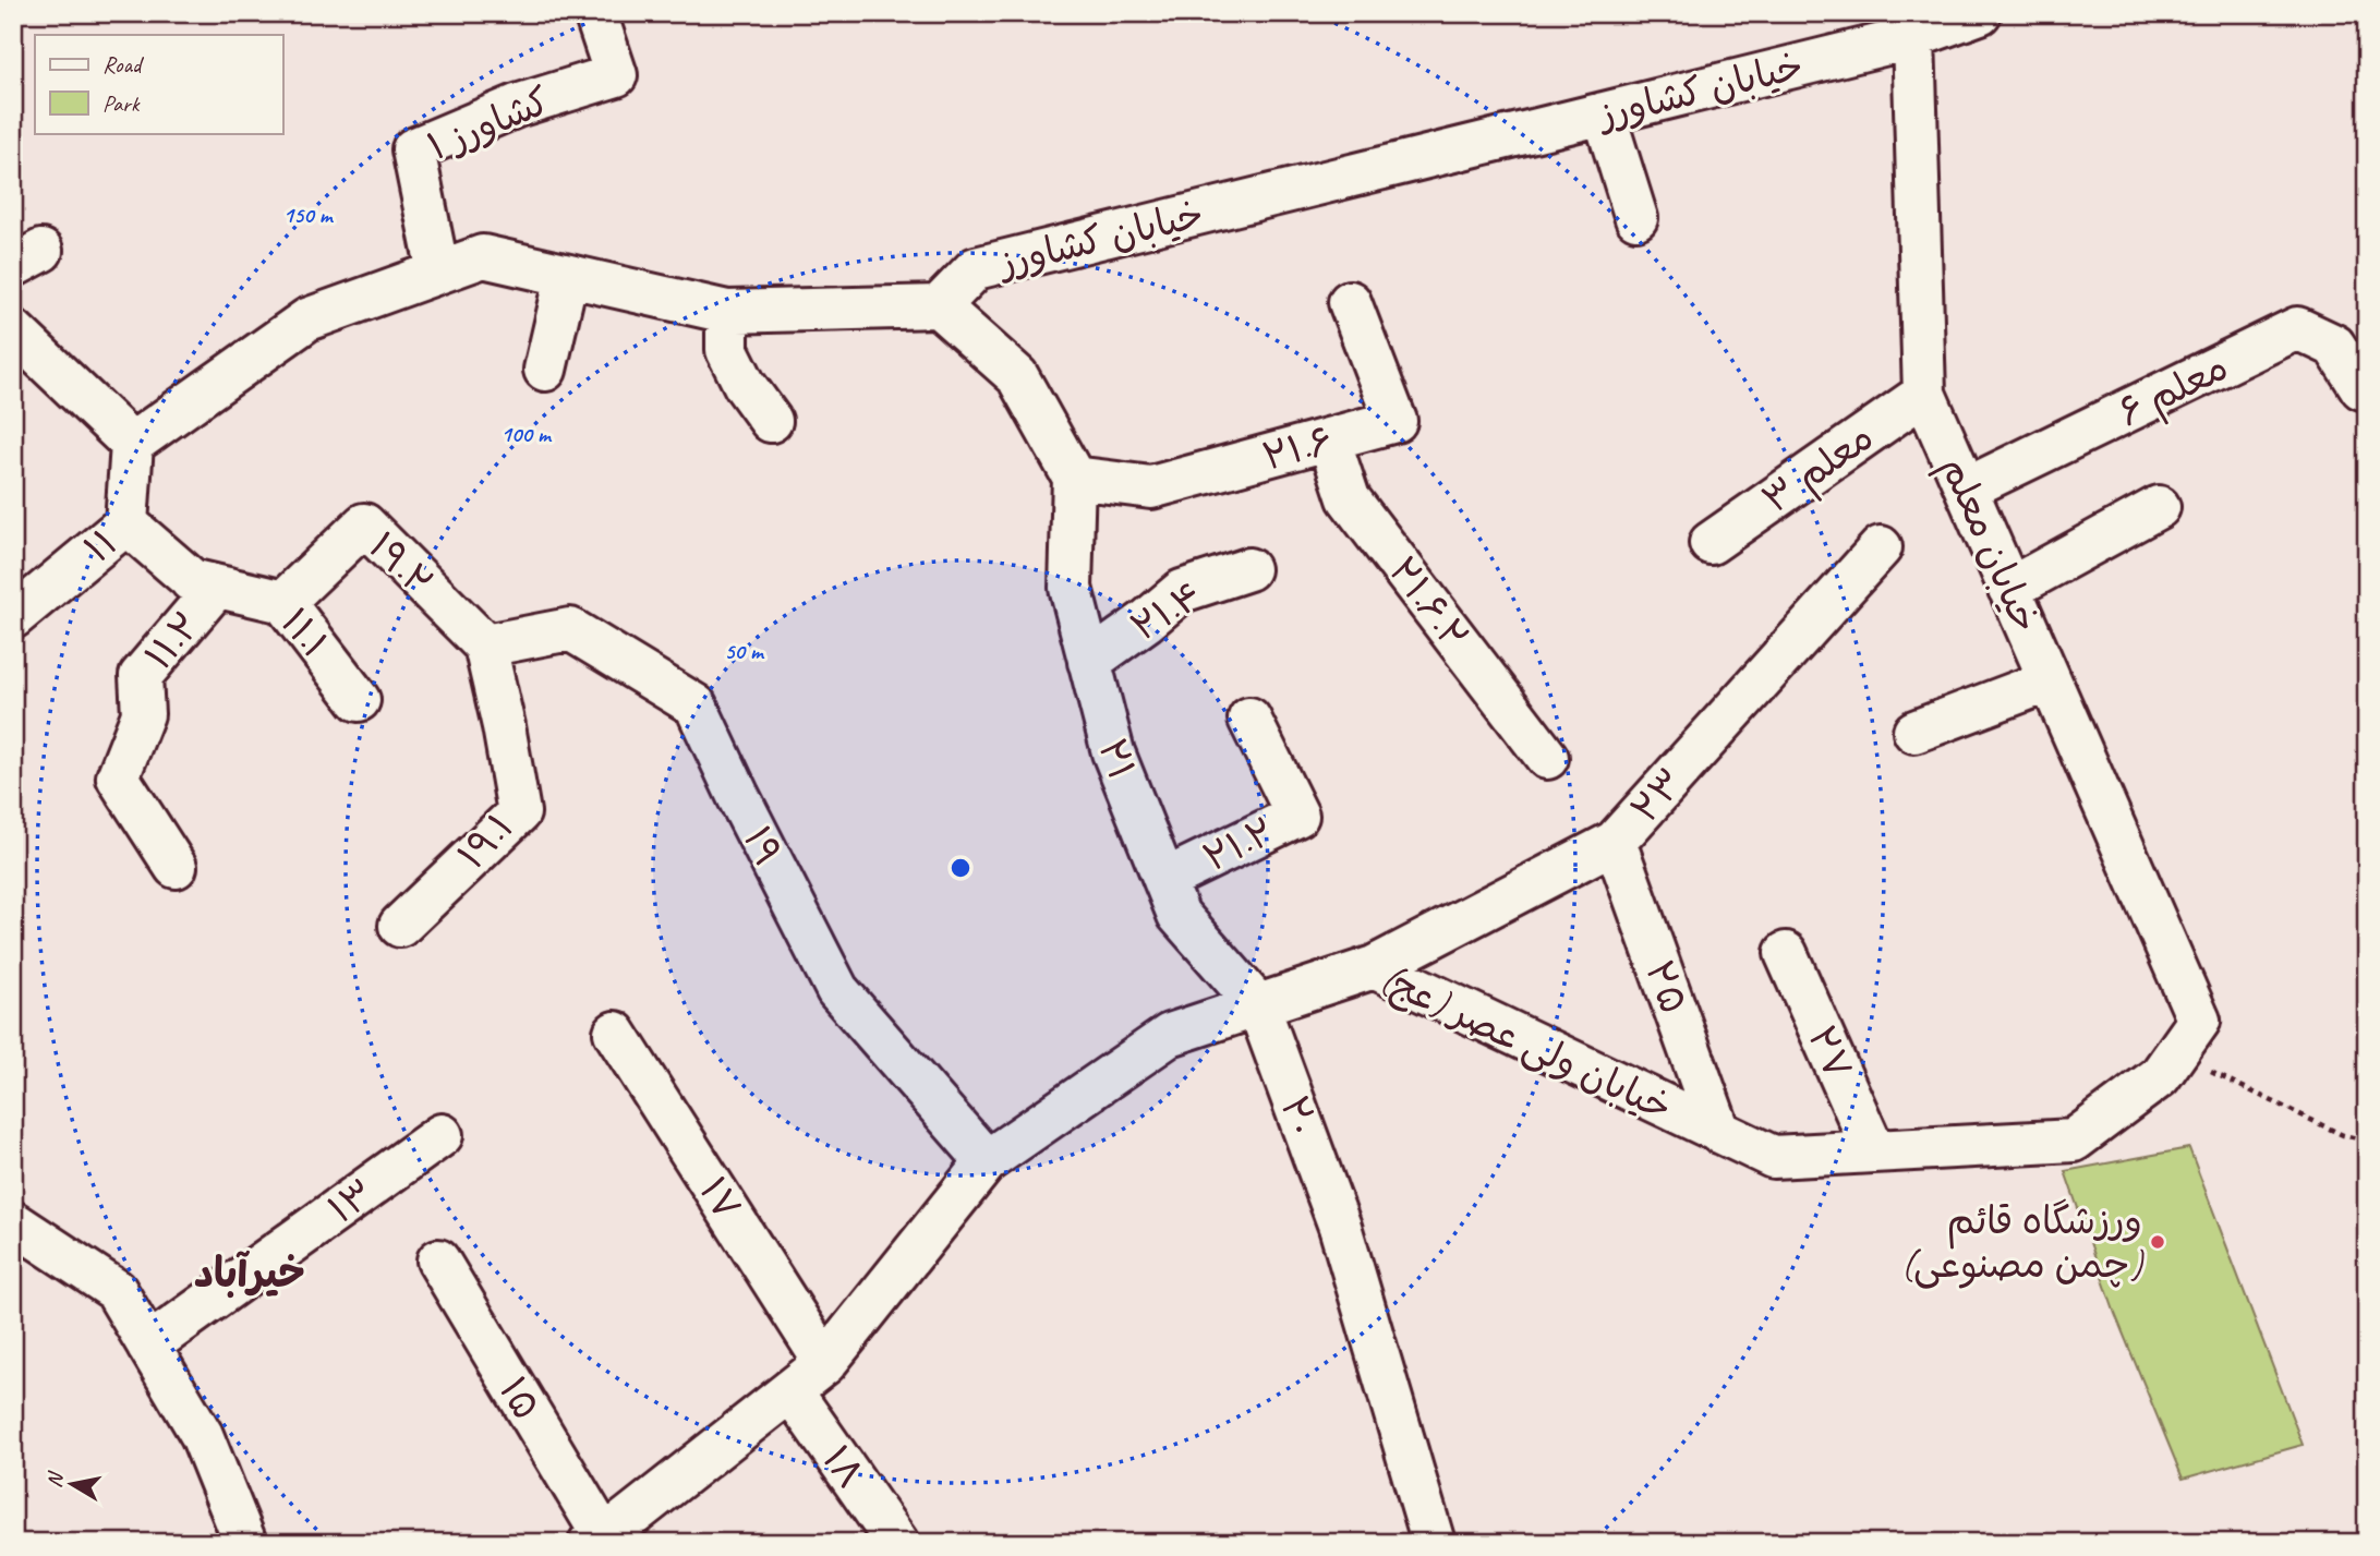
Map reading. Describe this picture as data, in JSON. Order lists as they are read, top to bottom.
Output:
{
  "streets": {
    "street": [
      "خیابان کشاورز",
      "۱ کشاورز",
      "۶ معلم",
      "۲۱.۶",
      "۳ معلم",
      "خیابان معلم",
      "۱۱",
      "۱۹.۲",
      "۲۱.۶.۲",
      "۲۱.۴",
      "۱۱.۱",
      "۱۱.۲",
      "۲۱",
      "۲۳",
      "۱۹.۱",
      "۲۱.۲",
      "۱۹",
      "۲۵",
      "خیابان ولی عصر (عج)",
      "۲۷",
      "۲۰",
      "۱۷",
      "۱۳",
      "۱۵",
      "۱۸"
    ]
  },
  "crossings": [
    ["خیابان کشاورز", "خیابان معلم"],
    ["۶ معلم", "خیابان معلم"],
    ["۲۱.۶", "۲۱.۶.۲"],
    ["۲۱.۶", "۲۱"],
    ["۳ معلم", "خیابان معلم"],
    ["خیابان معلم", "خیابان ولی عصر (عج)"],
    ["۱۱", "۱۱.۲"],
    ["۱۹.۲", "۱۱.۱"],
    ["۱۹.۲", "۱۹.۱"],
    ["۱۹.۲", "۱۹"],
    ["۲۱.۴", "۲۱"],
    ["۱۱.۱", "۱۱.۲"],
    ["۲۱", "۲۱.۲"],
    ["۲۱", "خیابان ولی عصر (عج)"],
    ["۲۱", "۲۰"],
    ["۲۳", "۲۵"],
    ["۲۳", "خیابان ولی عصر (عج)"],
    ["۱۹.۱", "۱۹"],
    ["۱۹", "خیابان ولی عصر (عج)"],
    ["۲۵", "خیابان ولی عصر (عج)"],
    ["خیابان ولی عصر (عج)", "۲۷"],
    ["خیابان ولی عصر (عج)", "۲۰"],
    ["خیابان ولی عصر (عج)", "۱۷"],
    ["خیابان ولی عصر (عج)", "۱۵"],
    ["خیابان ولی عصر (عج)", "۱۸"]
  ],
  "districts": ["خیرآباد"],
  "places": ["ورزشگاه قائم (چمن مصنوعی)"],
  "legend": ["Road", "Park"],
  "north": "left",
  "rings": ["150 m", "100 m", "50 m"]
}
